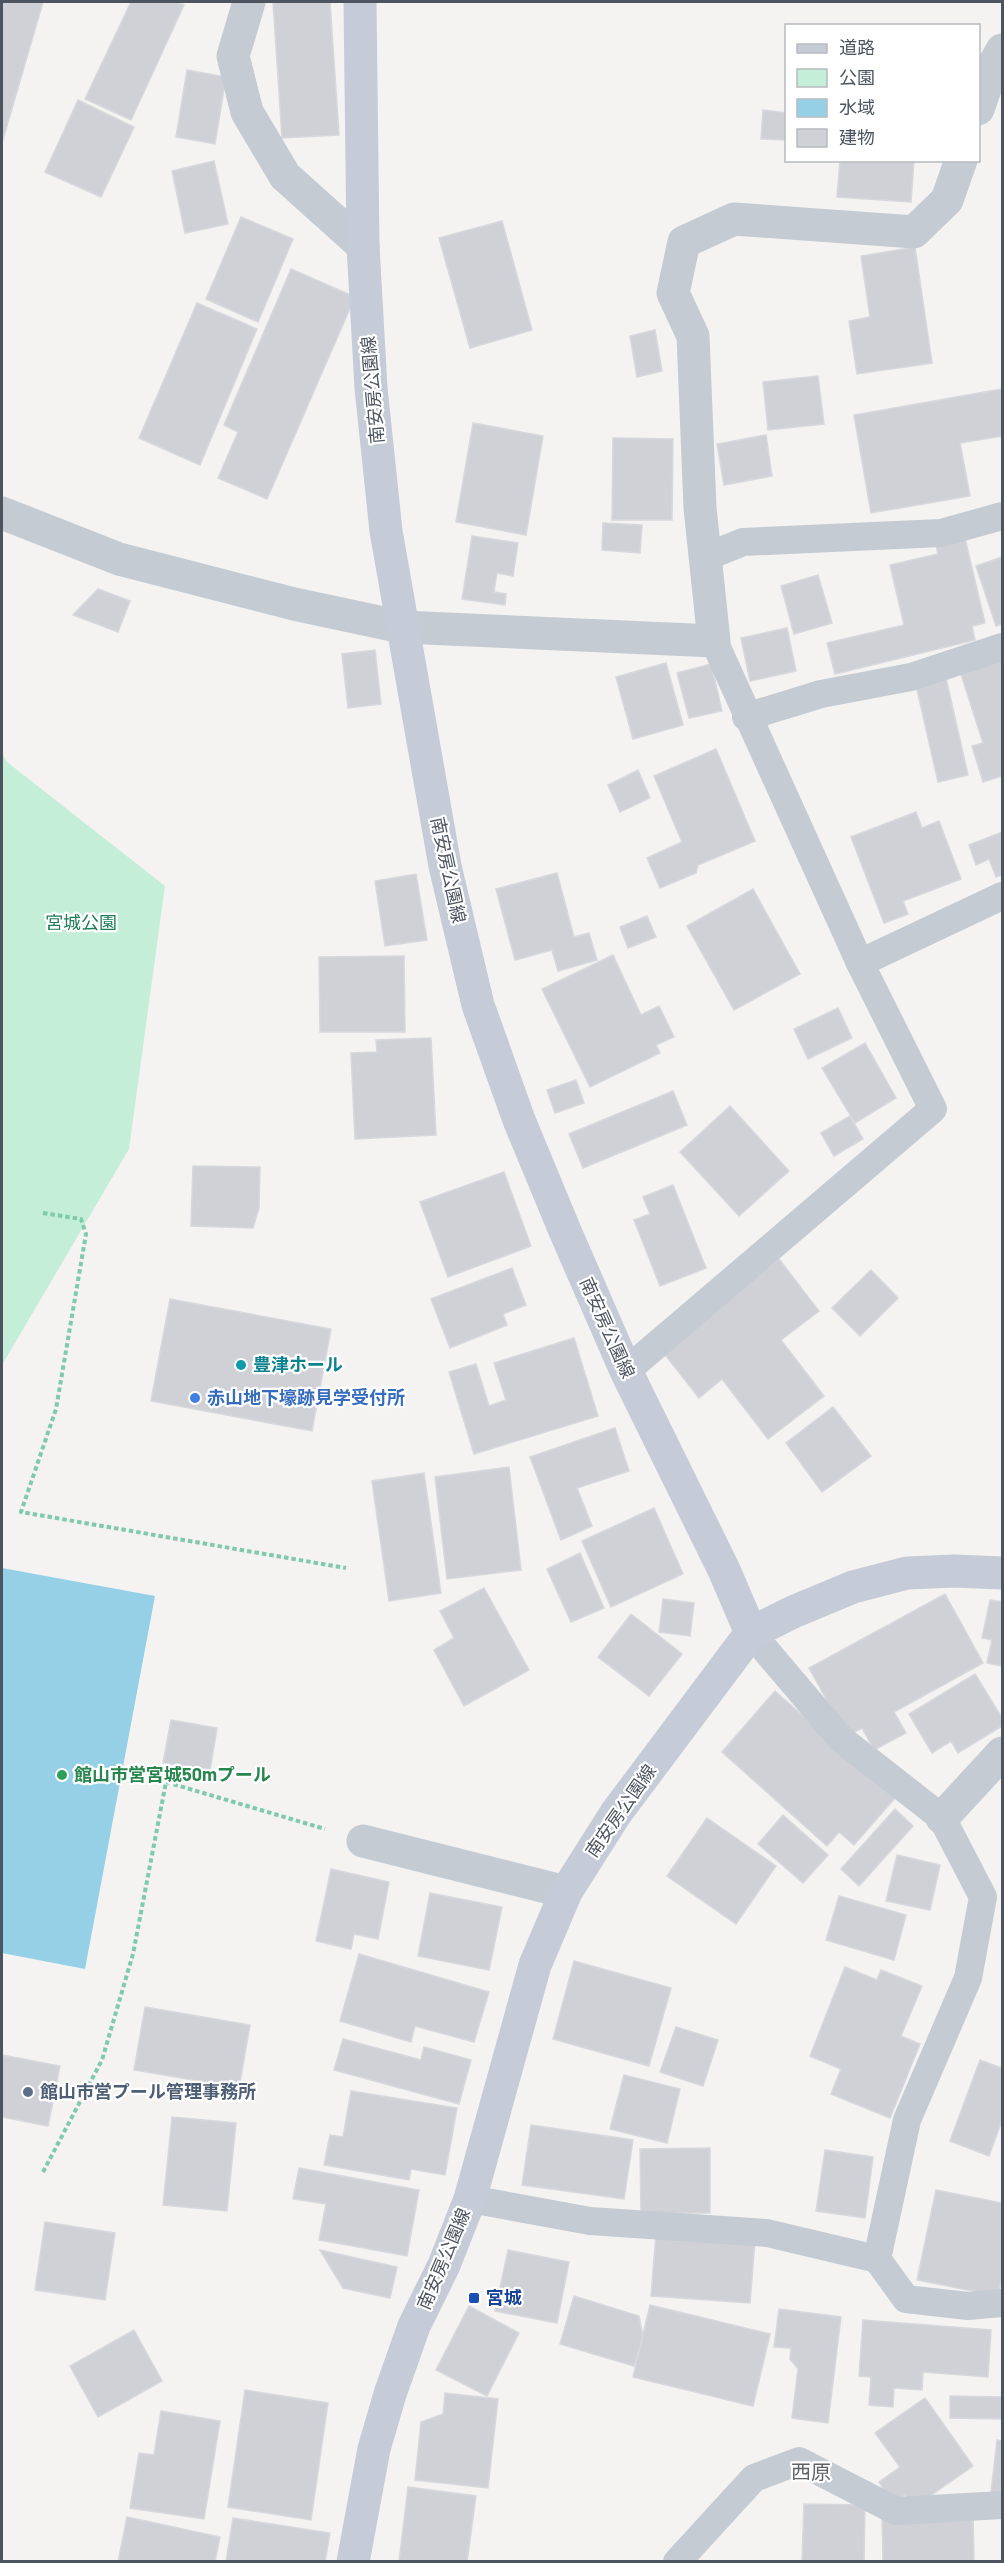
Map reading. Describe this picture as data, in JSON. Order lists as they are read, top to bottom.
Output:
{
  "streets": {
    "main road": ["南安房公園線"]
  },
  "districts": ["西原"],
  "parks": ["宮城公園"],
  "places": {
    "other": [
      "豊津ホール",
      "赤山地下壕跡見学受付所",
      "館山市営宮城50mプール",
      "館山市営プール管理事務所"
    ],
    "transit": ["宮城"]
  },
  "legend": [
    "道路",
    "公園",
    "水域",
    "建物"
  ]
}
